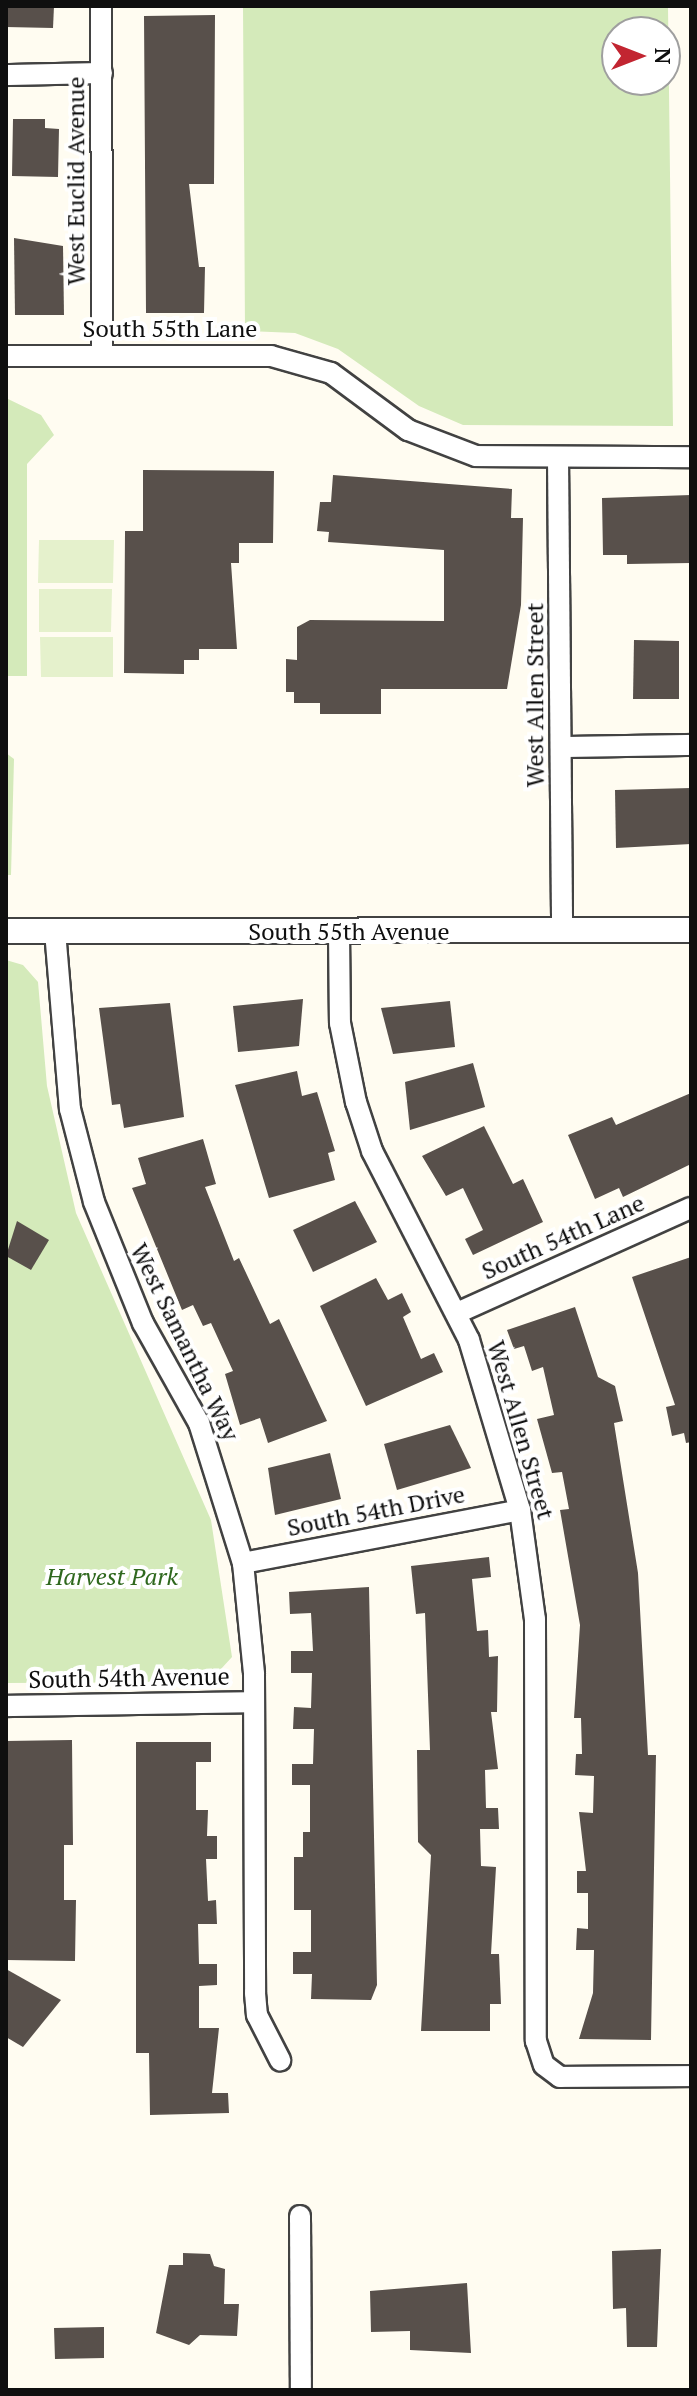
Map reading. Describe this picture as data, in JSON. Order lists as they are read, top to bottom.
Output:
{
  "streets": {
    "street": [
      "West Euclid Avenue",
      "South 55th Lane",
      "West Allen Street",
      "South 55th Avenue",
      "South 54th Lane",
      "West Samantha Way",
      "South 54th Drive",
      "South 54th Avenue"
    ]
  },
  "crossings": [
    ["West Euclid Avenue", "South 55th Lane"],
    ["South 55th Lane", "West Allen Street"],
    ["West Allen Street", "South 55th Avenue"],
    ["West Allen Street", "South 54th Lane"],
    ["West Allen Street", "South 54th Drive"],
    ["South 55th Avenue", "West Samantha Way"],
    ["West Samantha Way", "South 54th Drive"],
    ["West Samantha Way", "South 54th Avenue"]
  ],
  "parks": ["Harvest Park"],
  "north": "right"
}
